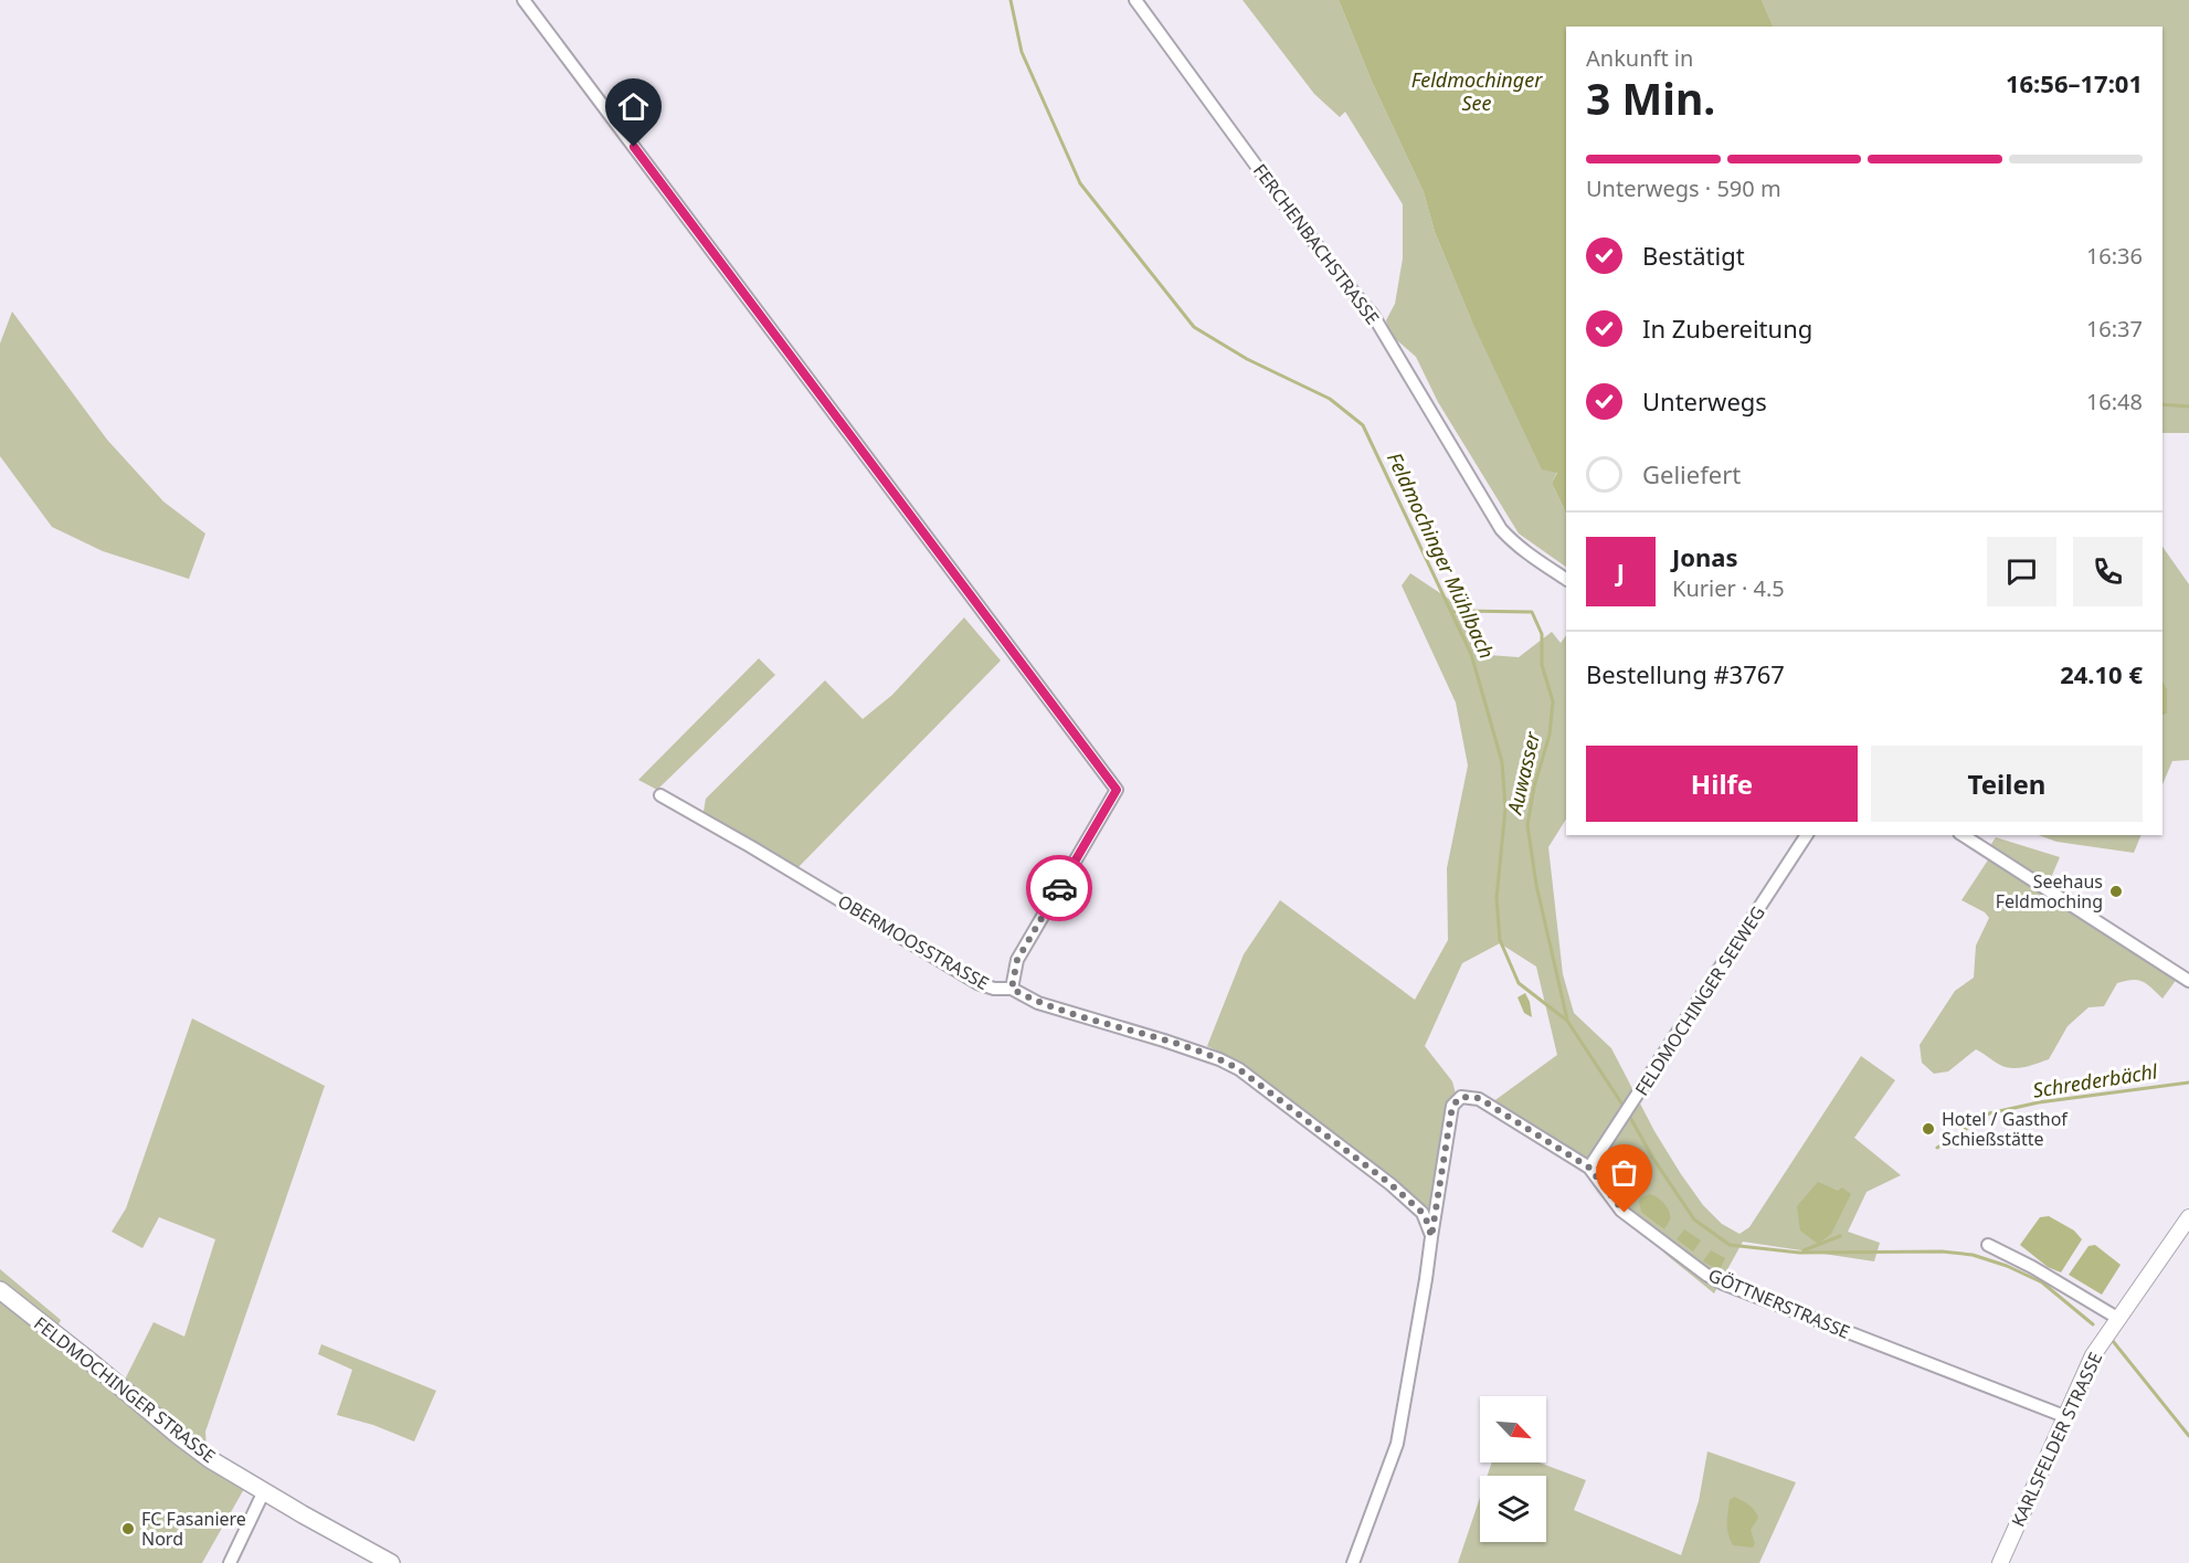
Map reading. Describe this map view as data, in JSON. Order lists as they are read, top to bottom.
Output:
{
  "streets": {
    "main road": ["FELDMOCHINGER STRASSE"],
    "street": [
      "FERCHENBACHSTRASSE",
      "OBERMOOSSTRASSE",
      "FELDMOCHINGER SEEWEG",
      "GÖTTNERSTRASSE",
      "KARLSFELDER STRASSE"
    ]
  },
  "crossings": [
    ["OBERMOOSSTRASSE", "GÖTTNERSTRASSE"],
    ["FELDMOCHINGER SEEWEG", "GÖTTNERSTRASSE"],
    ["GÖTTNERSTRASSE", "KARLSFELDER STRASSE"]
  ],
  "water": [
    "Feldmochinger See",
    "Feldmochinger Mühlbach",
    "Auwasser",
    "Schrederbächl"
  ],
  "places": ["Seehaus Feldmoching", "Hotel / Gasthof Schießstätte", "FC Fasaniere Nord"],
  "north": "bottom right",
  "page": {
    "heading": ["3 Min.", "Ankunft in", "16:56–17:01"],
    "panel": [
      "Jonas",
      "Kurier · 4.5",
      "Bestellung #3767",
      "24.10 €"
    ],
    "bar": "Unterwegs · 590 m",
    "list": [
      ["Bestätigt", "16:36"],
      ["In Zubereitung", "16:37"],
      ["Unterwegs", "16:48"],
      "Geliefert"
    ],
    "round": "J",
    "buttons": ["Hilfe", "Teilen"]
  }
}
